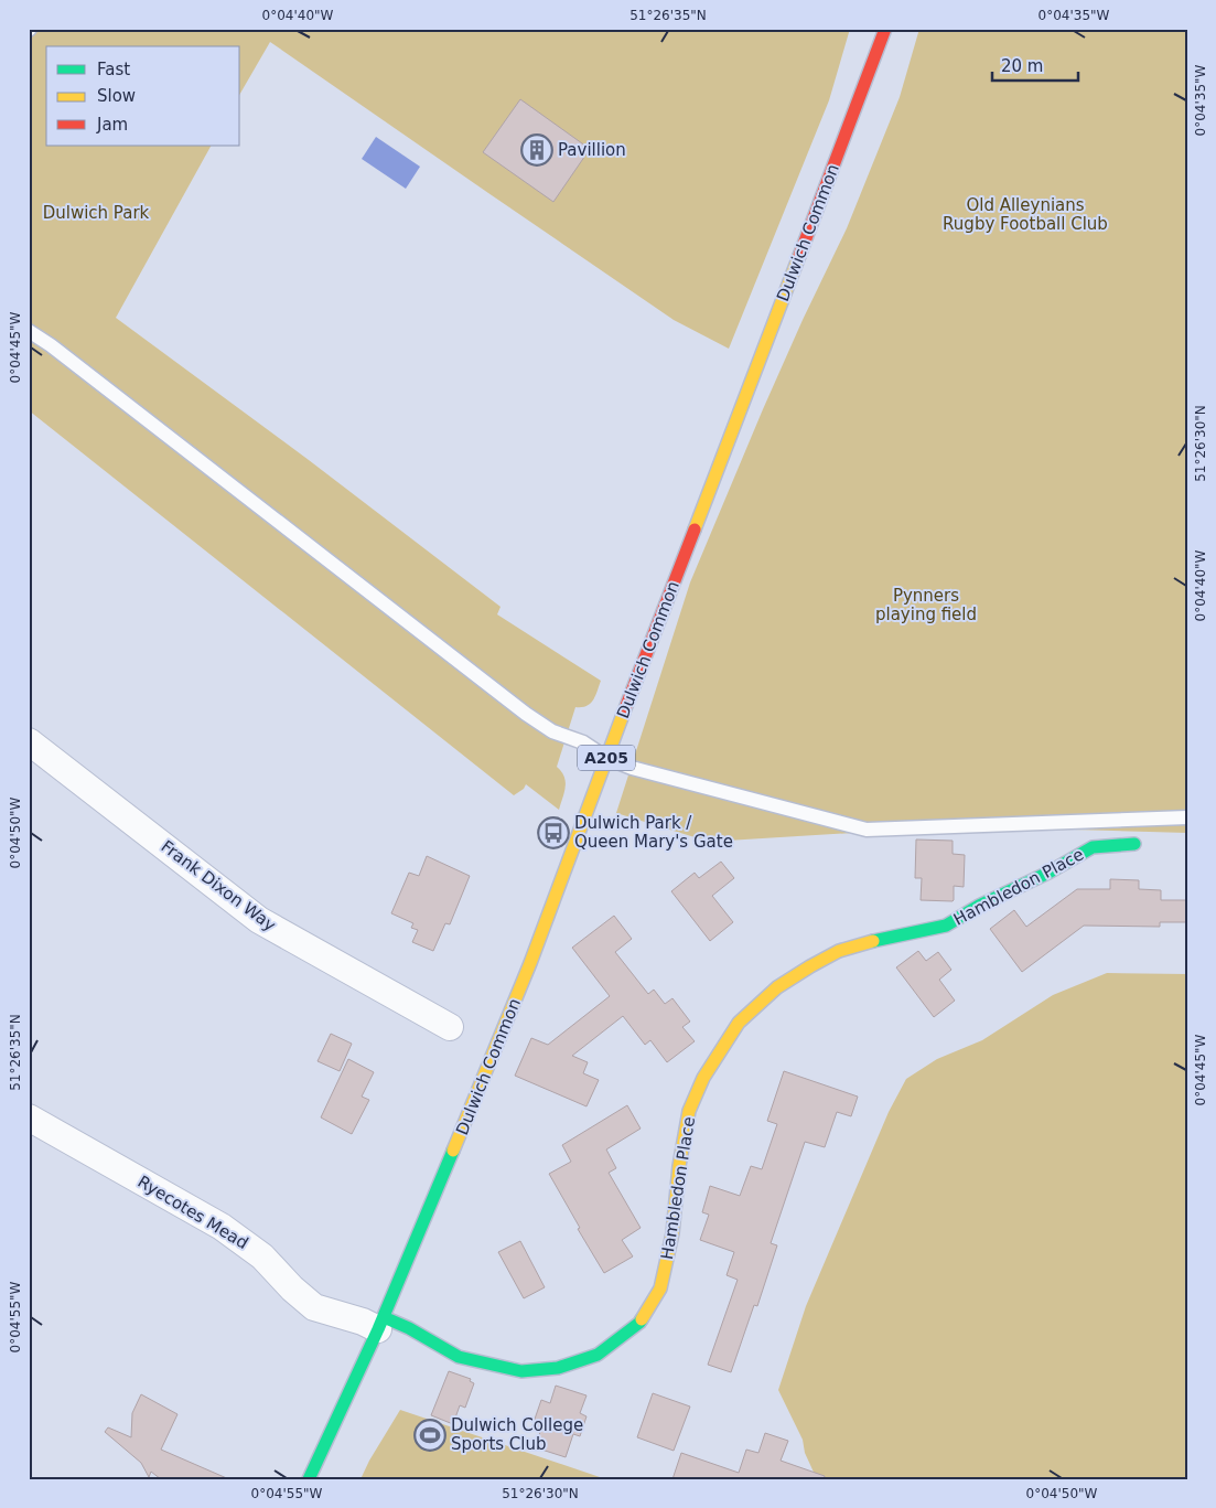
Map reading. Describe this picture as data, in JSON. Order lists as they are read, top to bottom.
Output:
{
  "streets": {
    "main road": ["Dulwich Common", "A205", "Hambledon Place"],
    "street": ["Frank Dixon Way", "Ryecotes Mead"]
  },
  "crossings": [
    ["Dulwich Common", "Hambledon Place"],
    ["Dulwich Common", "Ryecotes Mead"],
    ["Hambledon Place", "Ryecotes Mead"]
  ],
  "parks": ["Old Alleynians Rugby Football Club", "Dulwich Park", "Pynners playing field"],
  "places": {
    "building": ["Pavillion"],
    "bus stop": ["Dulwich Park / Queen Mary's Gate"],
    "sports": ["Dulwich College Sports Club"]
  },
  "legend": ["Fast", "Slow", "Jam"],
  "scale_bar": "20 m",
  "coordinates": [
    "0°04'40\"W",
    "51°26'35\"N",
    "0°04'35\"W",
    "0°04'45\"W",
    "51°26'30\"N",
    "0°04'50\"W",
    "0°04'55\"W"
  ]
}
